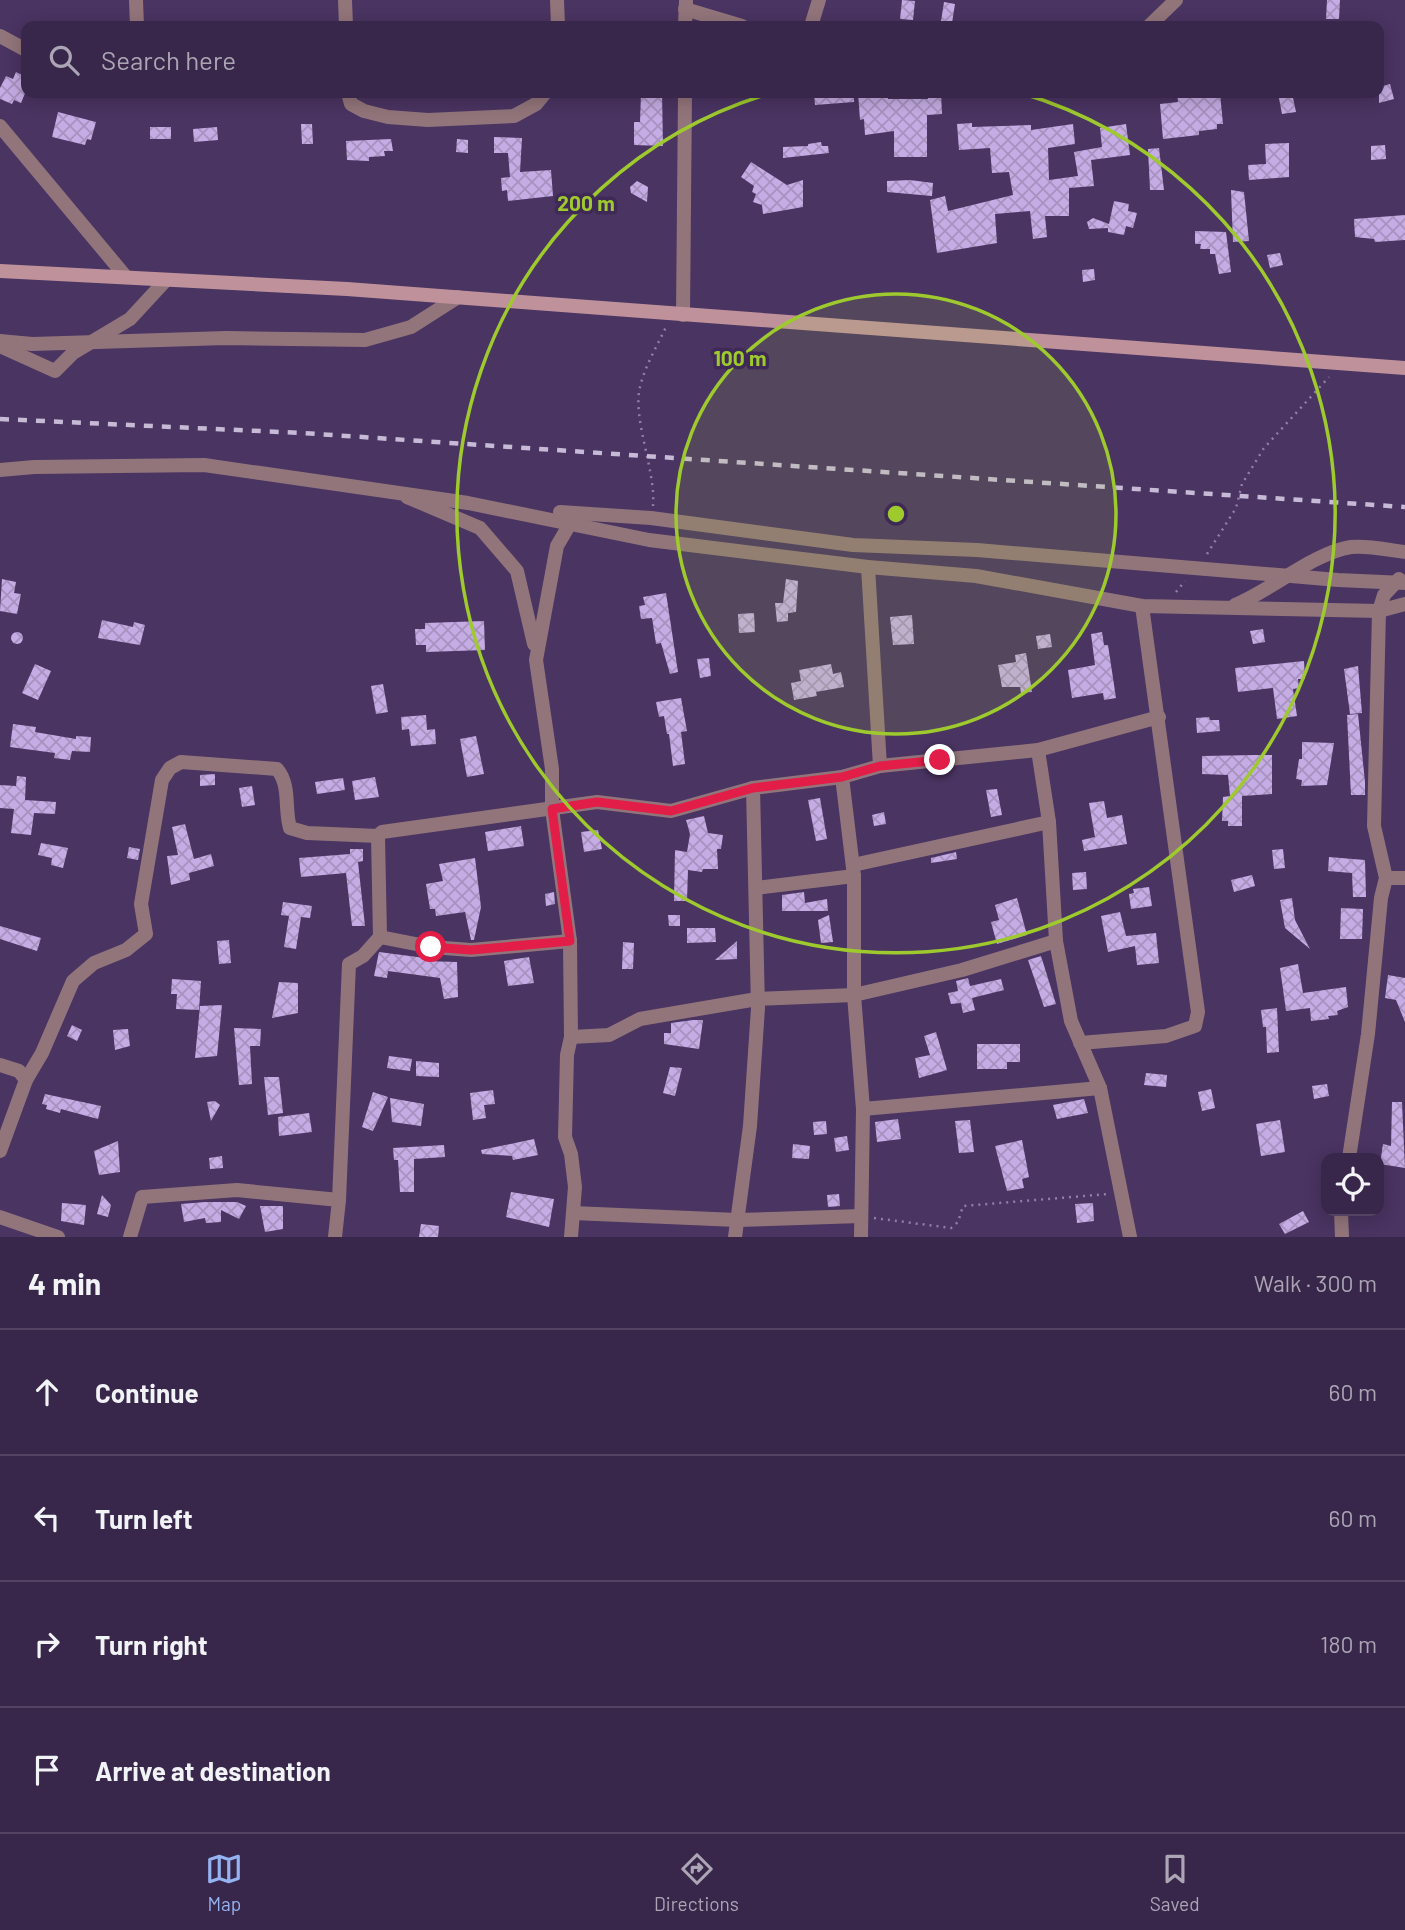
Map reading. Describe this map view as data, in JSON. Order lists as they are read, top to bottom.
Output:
{
  "page": {
    "search": "Search here",
    "heading": ["4 min", "Walk · 300 m"],
    "list": [
      ["Continue", "60 m"],
      ["Turn left", "60 m"],
      ["Turn right", "180 m"],
      "Arrive at destination"
    ],
    "nav": ["Map", "Directions", "Saved"]
  },
  "rings": ["200 m", "100 m"]
}
